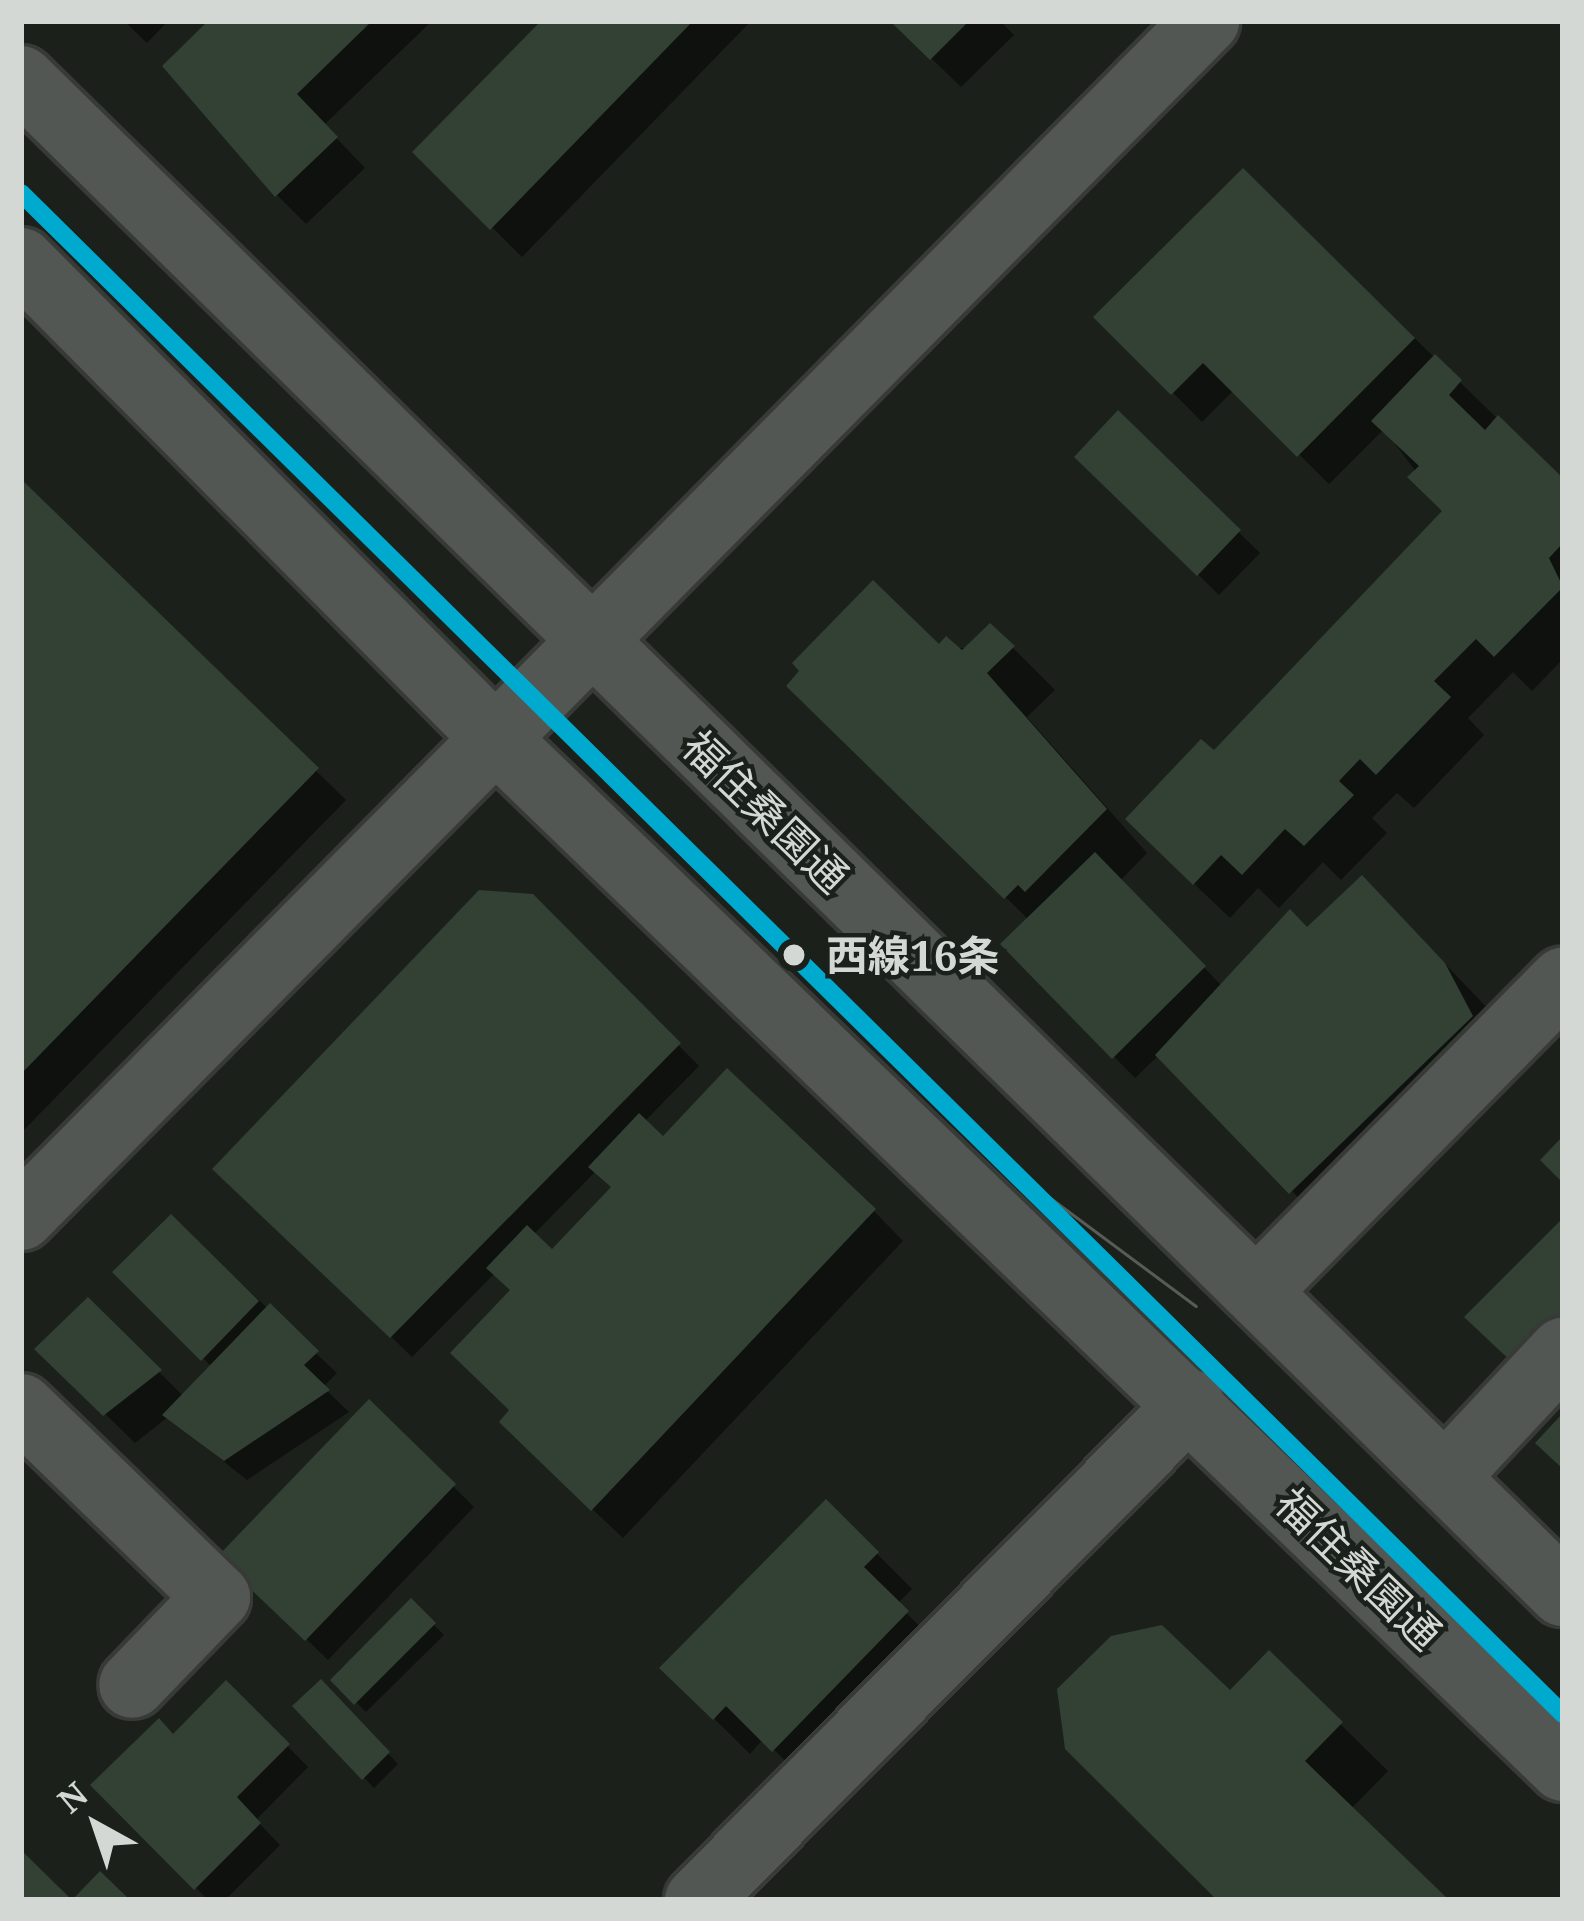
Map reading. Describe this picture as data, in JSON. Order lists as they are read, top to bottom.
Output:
{
  "streets": {
    "street": ["福住桑園通"]
  },
  "places": ["西線16条"],
  "north": "top left"
}
